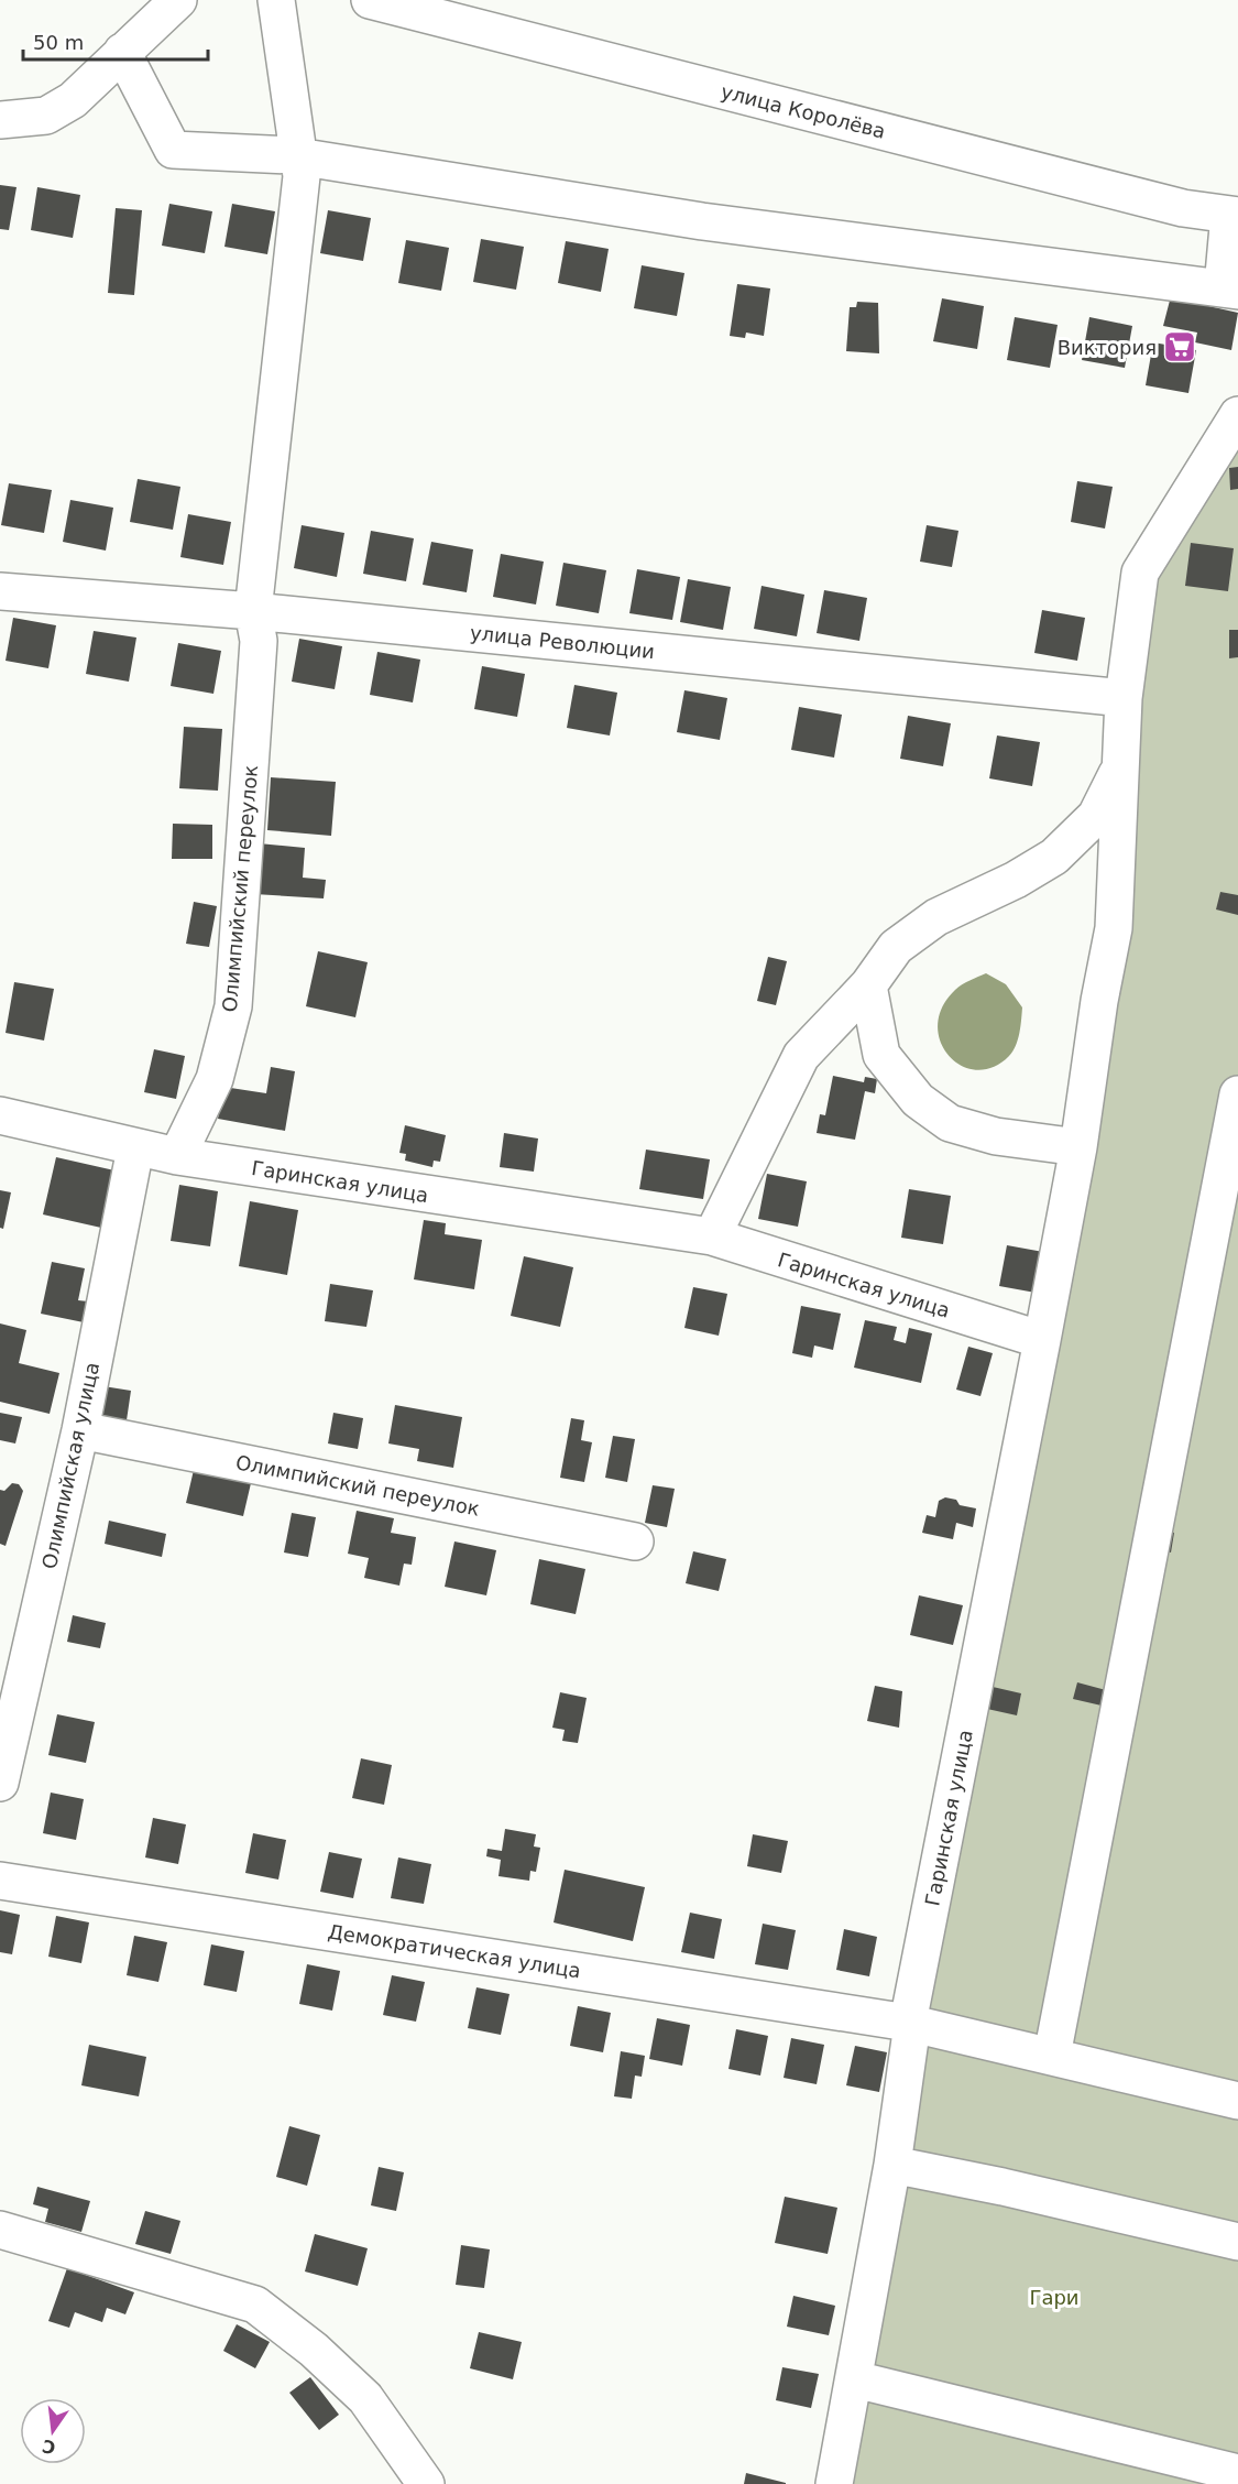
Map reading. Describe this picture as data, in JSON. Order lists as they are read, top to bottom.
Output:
{
  "streets": {
    "street": [
      "улица Королёва",
      "улица Революции",
      "Олимпийский переулок",
      "Гаринская улица",
      "Олимпийская улица",
      "Демократическая улица"
    ]
  },
  "crossings": [
    ["улица Революции", "Олимпийский переулок"],
    ["Олимпийский переулок", "Гаринская улица"],
    ["Олимпийский переулок", "Олимпийская улица"],
    ["Гаринская улица", "Олимпийская улица"],
    ["Гаринская улица", "Демократическая улица"]
  ],
  "parks": ["Гари"],
  "places": {
    "supermarket": ["Виктория"]
  },
  "scale_bar": "50 m",
  "north": "bottom"
}
